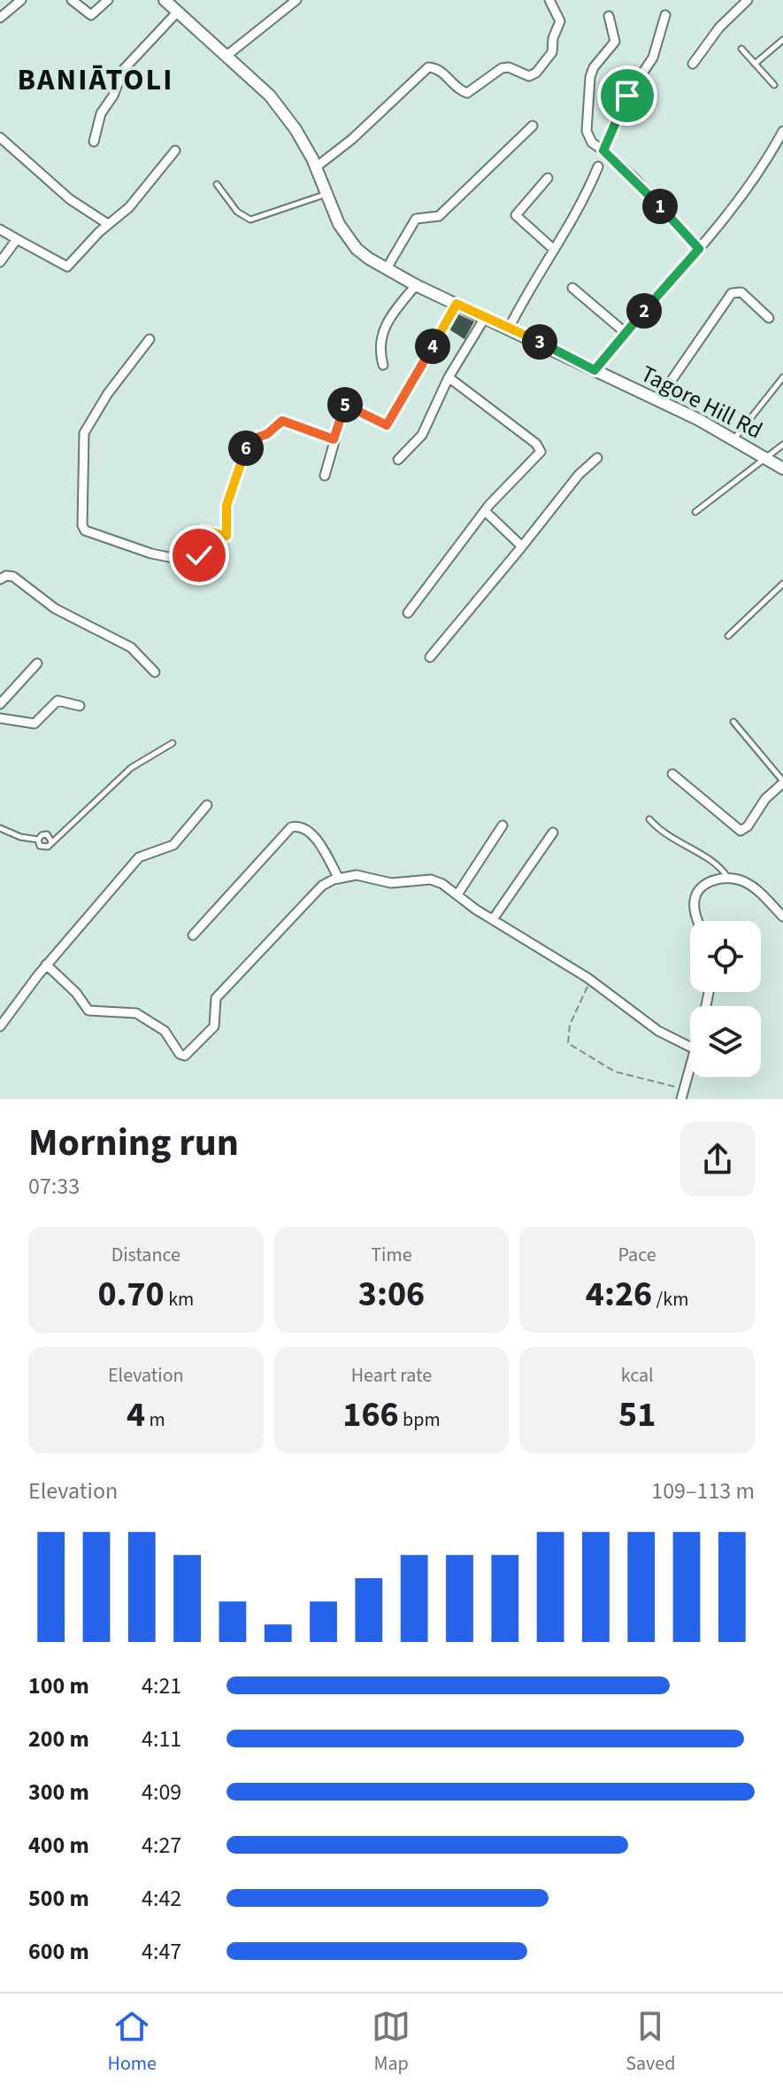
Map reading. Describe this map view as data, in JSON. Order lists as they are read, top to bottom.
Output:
{
  "streets": {
    "main road": ["Tagore Hill Rd"]
  },
  "districts": ["BANIĀTOLI"],
  "page": {
    "pins": [
      "1",
      "2",
      "3",
      "4",
      "5",
      "6"
    ],
    "heading": ["Morning run", "07:33"],
    "stats": [
      ["Distance", "0.70 km"],
      ["Time", "3:06"],
      ["Pace", "4:26 /km"],
      ["Elevation", "4 m"],
      ["Heart rate", "166 bpm"],
      ["kcal", "51"]
    ],
    "chart": ["Elevation", "109–113 m"],
    "list": [
      {
        "name": "100 m",
        "note": "4:21"
      },
      {
        "name": "200 m",
        "note": "4:11"
      },
      {
        "name": "300 m",
        "note": "4:09"
      },
      {
        "name": "400 m",
        "note": "4:27"
      },
      {
        "name": "500 m",
        "note": "4:42"
      },
      {
        "name": "600 m",
        "note": "4:47"
      }
    ],
    "tabs": ["Home", "Map", "Saved"]
  }
}
